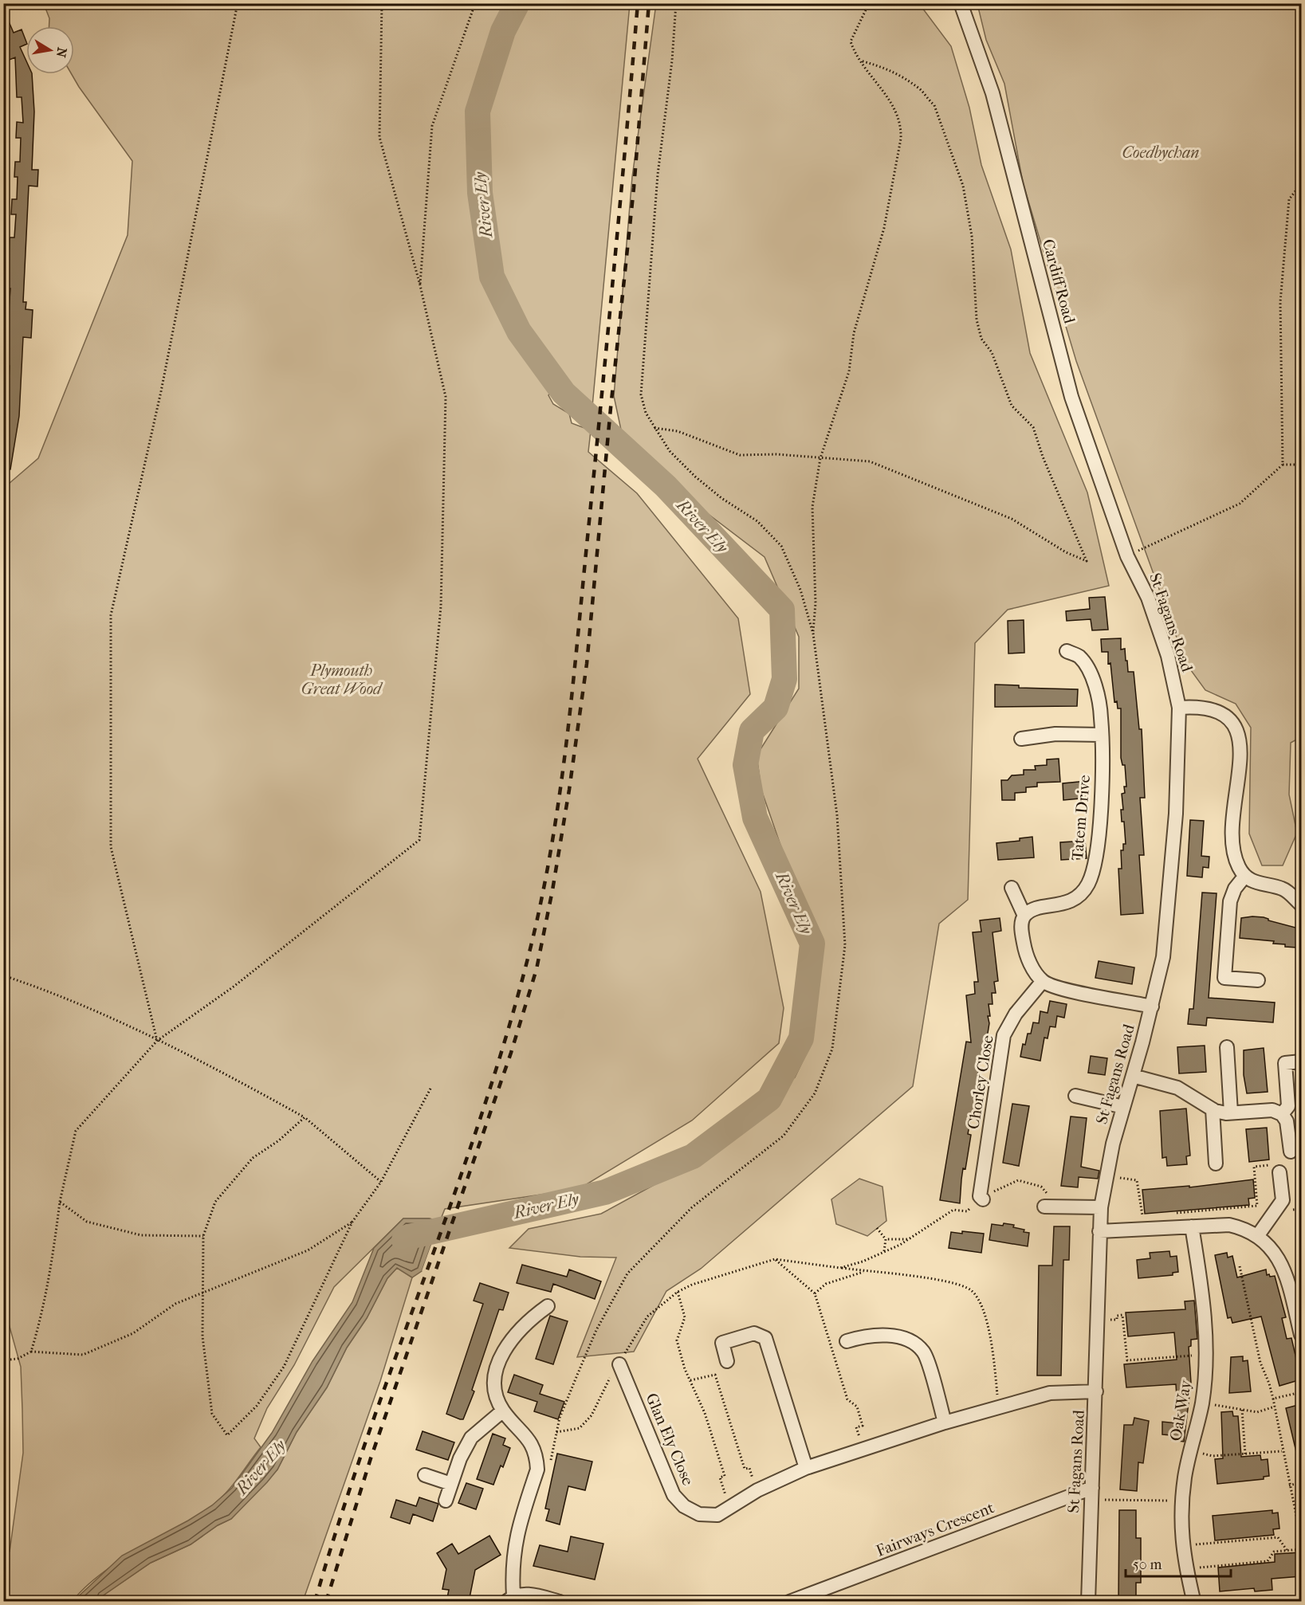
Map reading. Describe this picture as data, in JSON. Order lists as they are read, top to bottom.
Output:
{
  "streets": {
    "street": [
      "Cardiff Road",
      "St Fagans Road",
      "Tatem Drive",
      "Chorley Close",
      "Oak Way",
      "Glan Ely Close",
      "Fairways Crescent"
    ]
  },
  "crossings": [
    ["Cardiff Road", "St Fagans Road"],
    ["St Fagans Road", "Glan Ely Close"],
    ["St Fagans Road", "Fairways Crescent"]
  ],
  "water": ["River Ely"],
  "parks": ["Coedbychan", "Plymouth Great Wood"],
  "scale_bar": "50 m",
  "north": "right"
}
